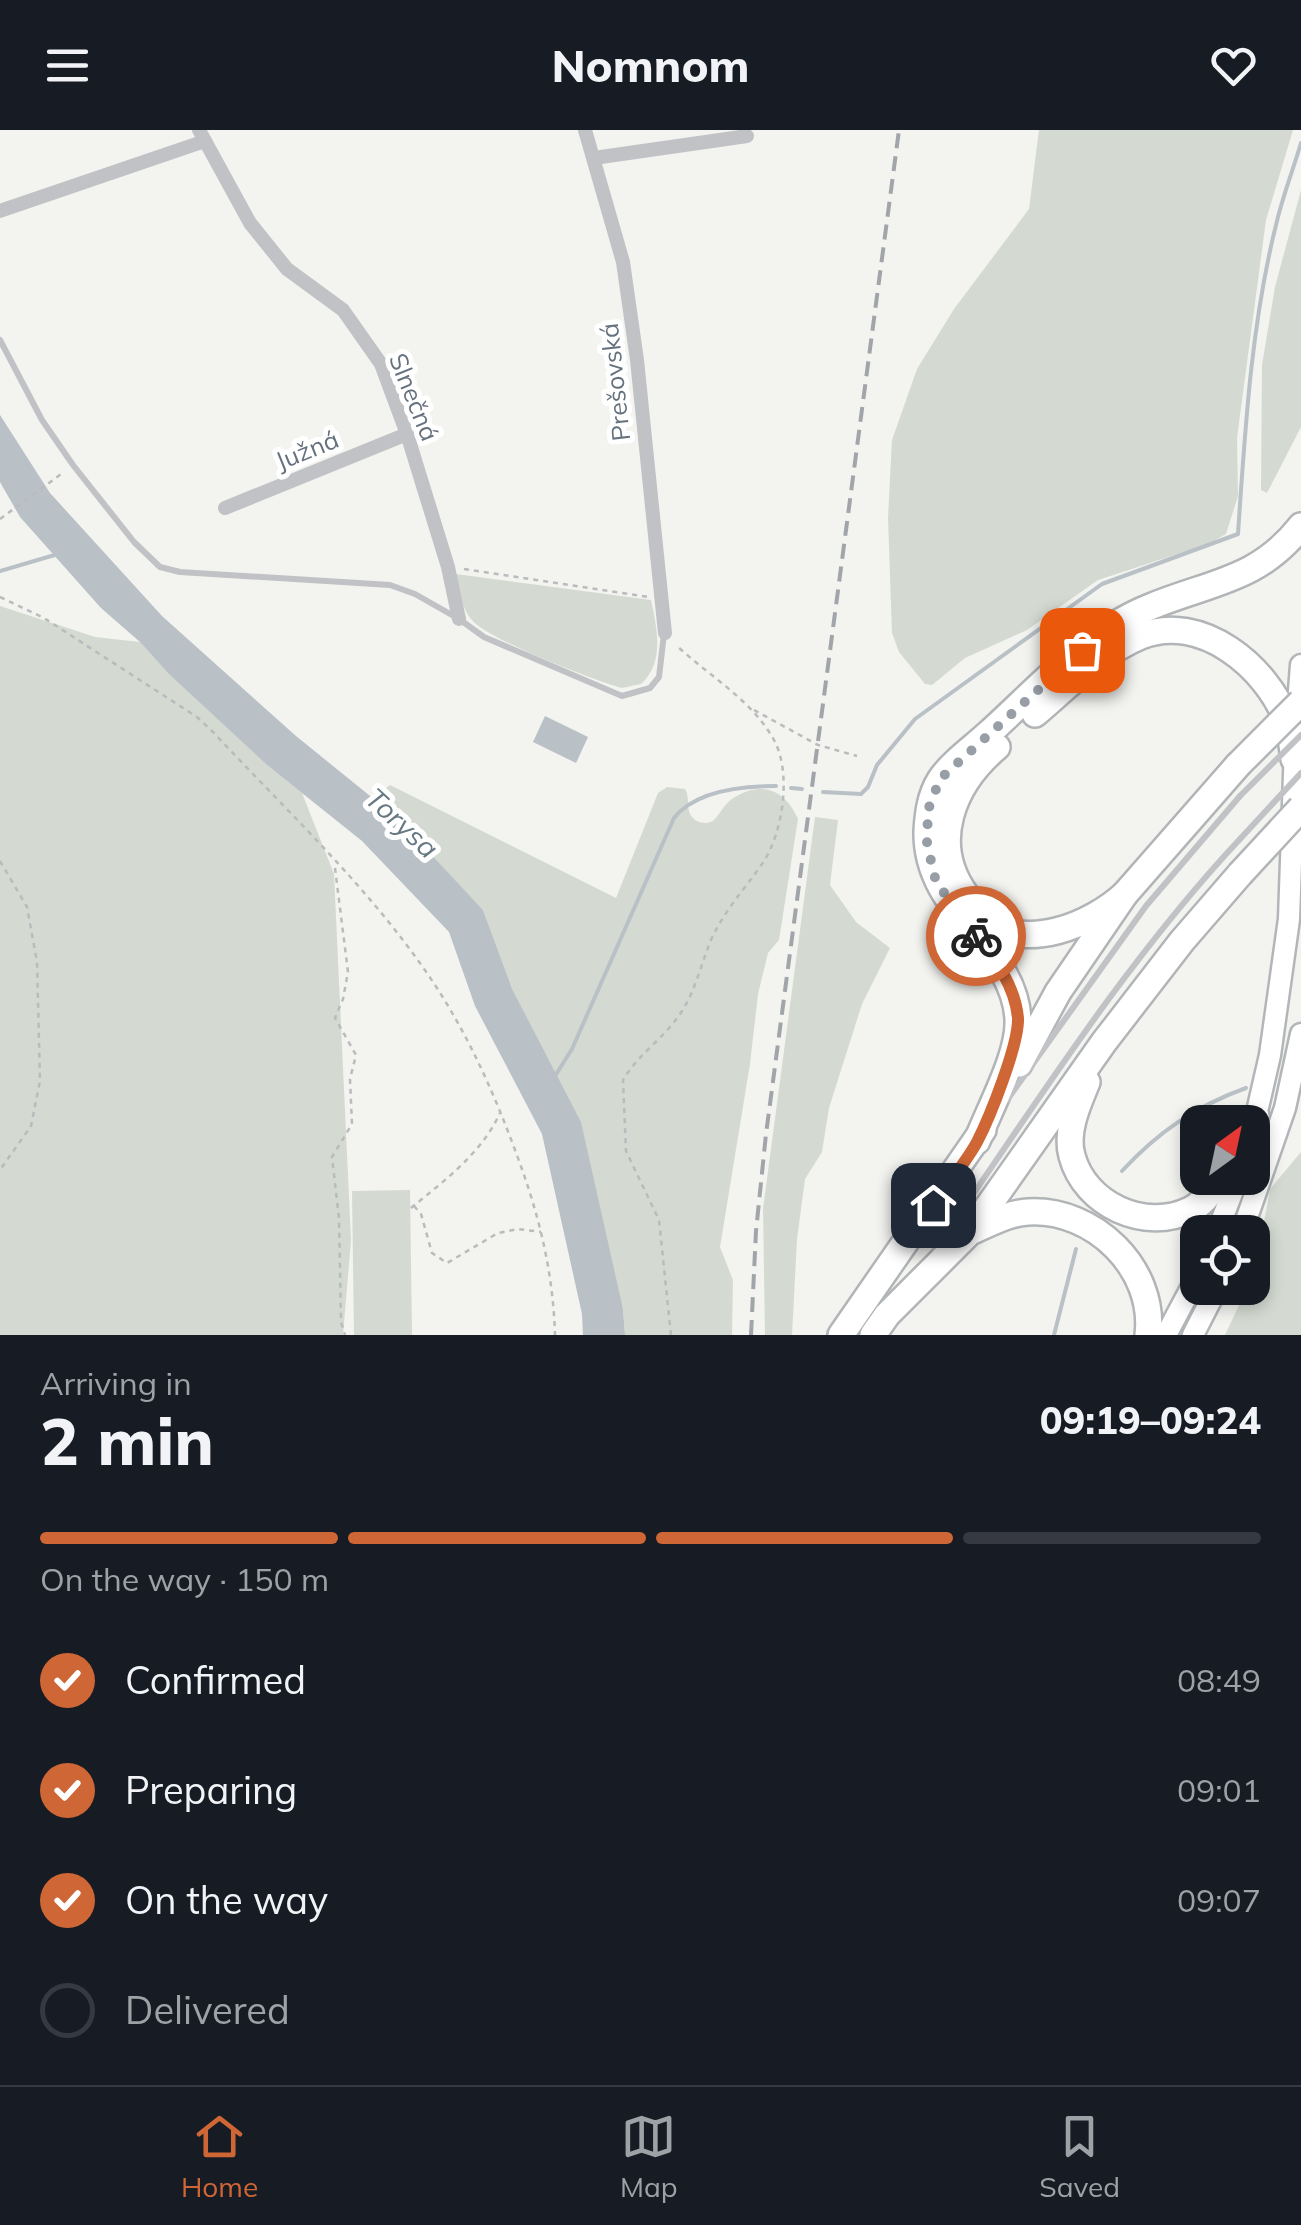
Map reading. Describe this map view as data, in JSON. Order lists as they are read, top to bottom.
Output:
{
  "streets": {
    "street": ["Prešovská", "Slnečná", "Južná"]
  },
  "crossings": [
    ["Slnečná", "Južná"]
  ],
  "water": ["Torysa"],
  "north": "top right",
  "page": {
    "header": "Nomnom",
    "heading": ["2 min", "Arriving in", "09:19–09:24"],
    "bar": "On the way · 150 m",
    "list": [
      ["Confirmed", "08:49"],
      ["Preparing", "09:01"],
      ["On the way", "09:07"],
      "Delivered"
    ],
    "tabs": ["Home", "Map", "Saved"]
  }
}
